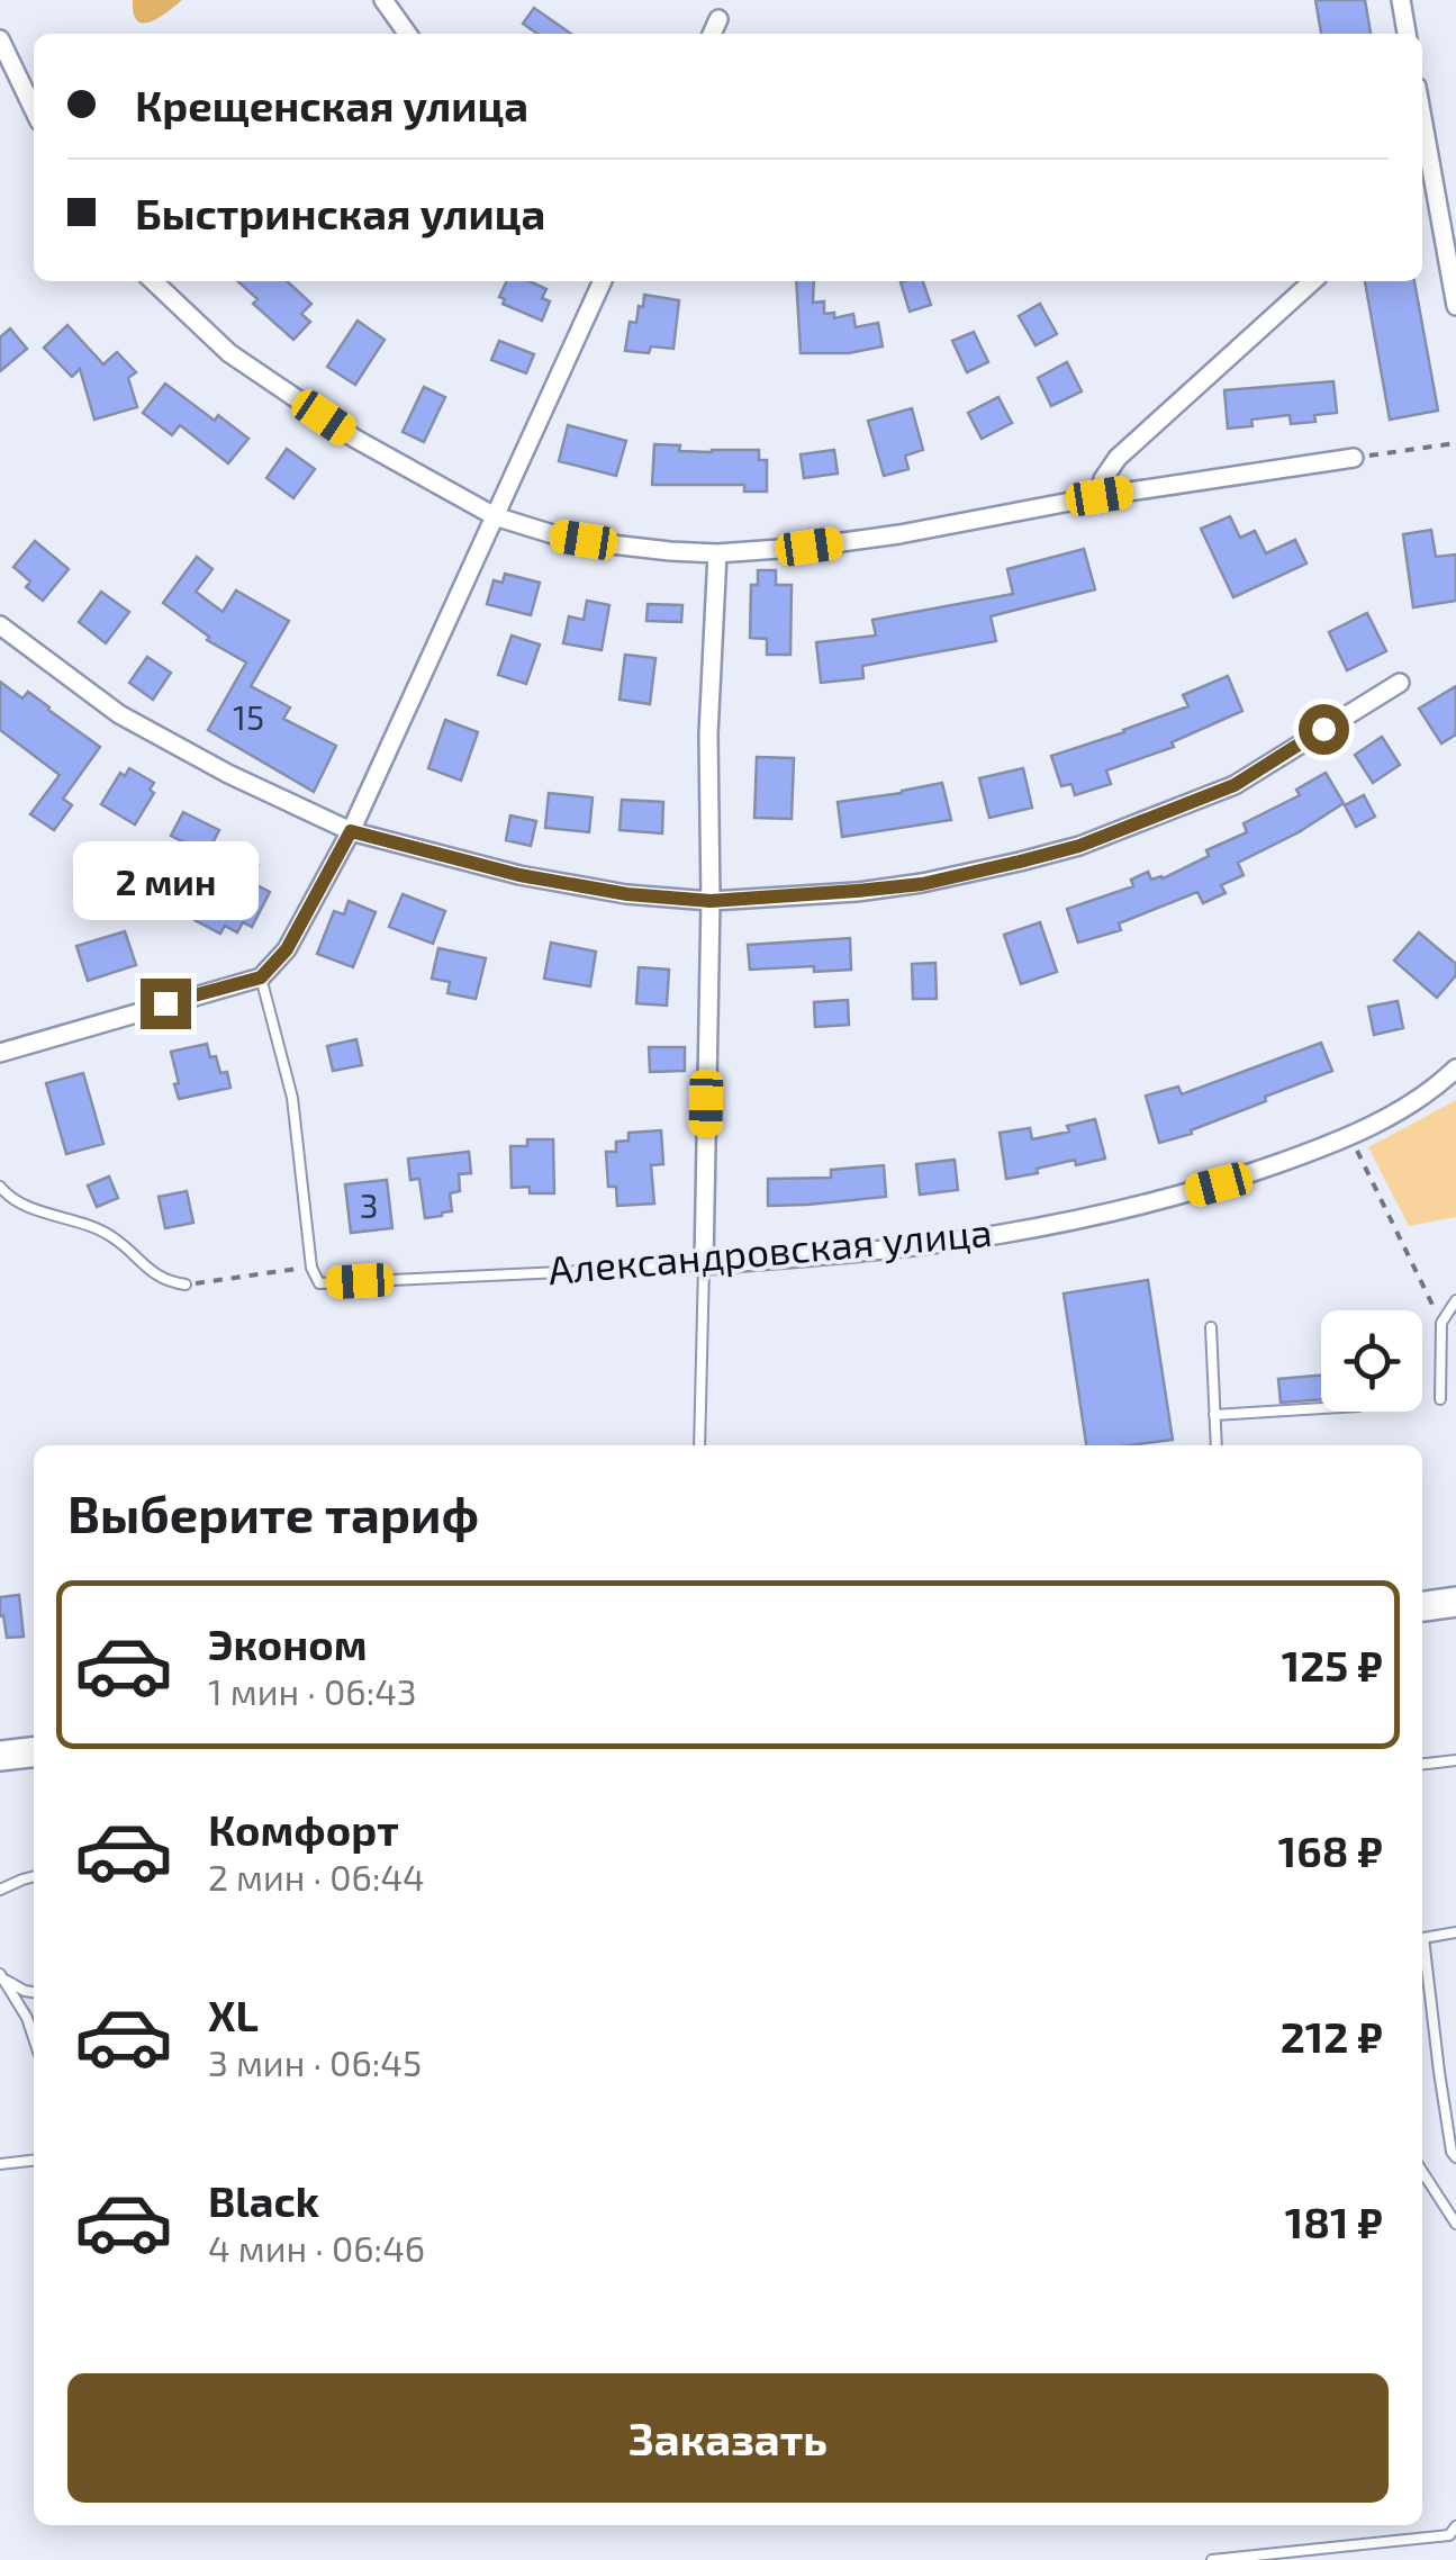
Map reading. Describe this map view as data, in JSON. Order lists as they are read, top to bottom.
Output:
{
  "streets": {
    "street": ["Александровская улица"]
  },
  "house_numbers": ["15", "3"],
  "page": {
    "banner": ["Крещенская улица", "Быстринская улица"],
    "bubble": "2 мин",
    "heading": "Выберите тариф",
    "list": [
      {
        "name": "Эконом",
        "note": "1 мин · 06:43",
        "value": "125 ₽"
      },
      {
        "name": "Комфорт",
        "note": "2 мин · 06:44",
        "value": "168 ₽"
      },
      {
        "name": "XL",
        "note": "3 мин · 06:45",
        "value": "212 ₽"
      },
      {
        "name": "Black",
        "note": "4 мин · 06:46",
        "value": "181 ₽"
      }
    ],
    "buttons": "Заказать"
  }
}
